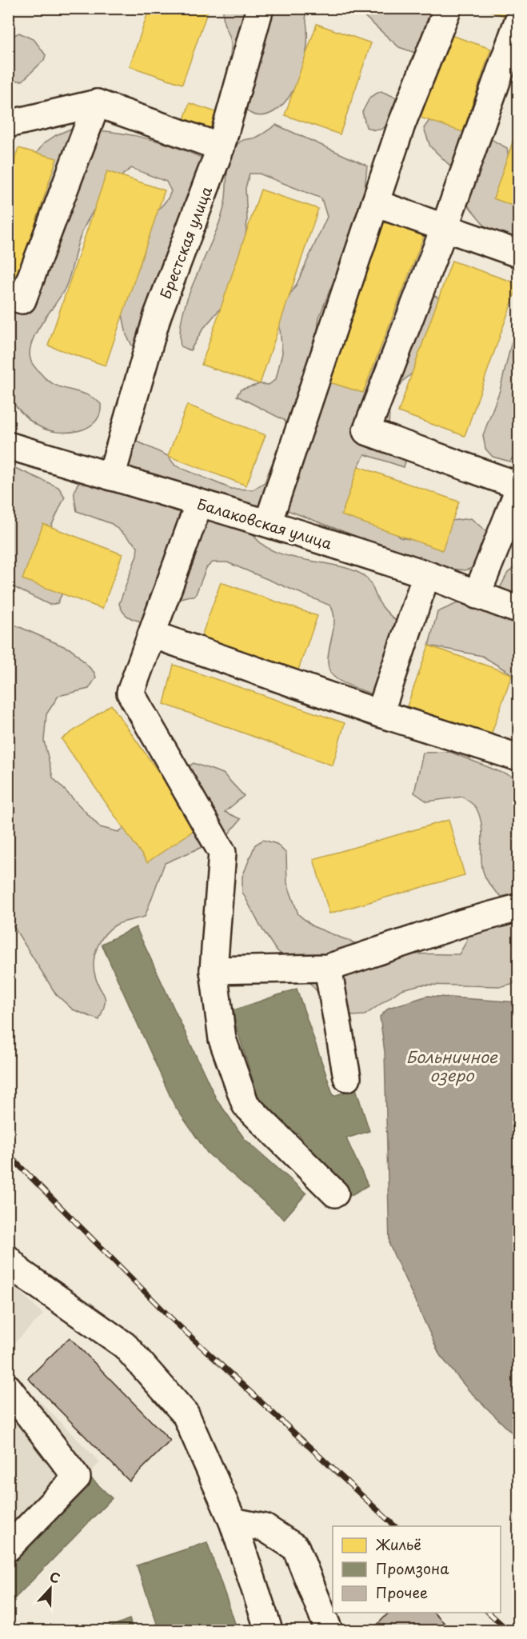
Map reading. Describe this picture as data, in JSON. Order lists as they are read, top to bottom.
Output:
{
  "streets": {
    "street": ["Брестская улица", "Балаковская улица"]
  },
  "crossings": [
    ["Брестская улица", "Балаковская улица"]
  ],
  "water": ["Больничное озеро"],
  "legend": ["Жильё", "Промзона", "Прочее"],
  "north": "top"
}
